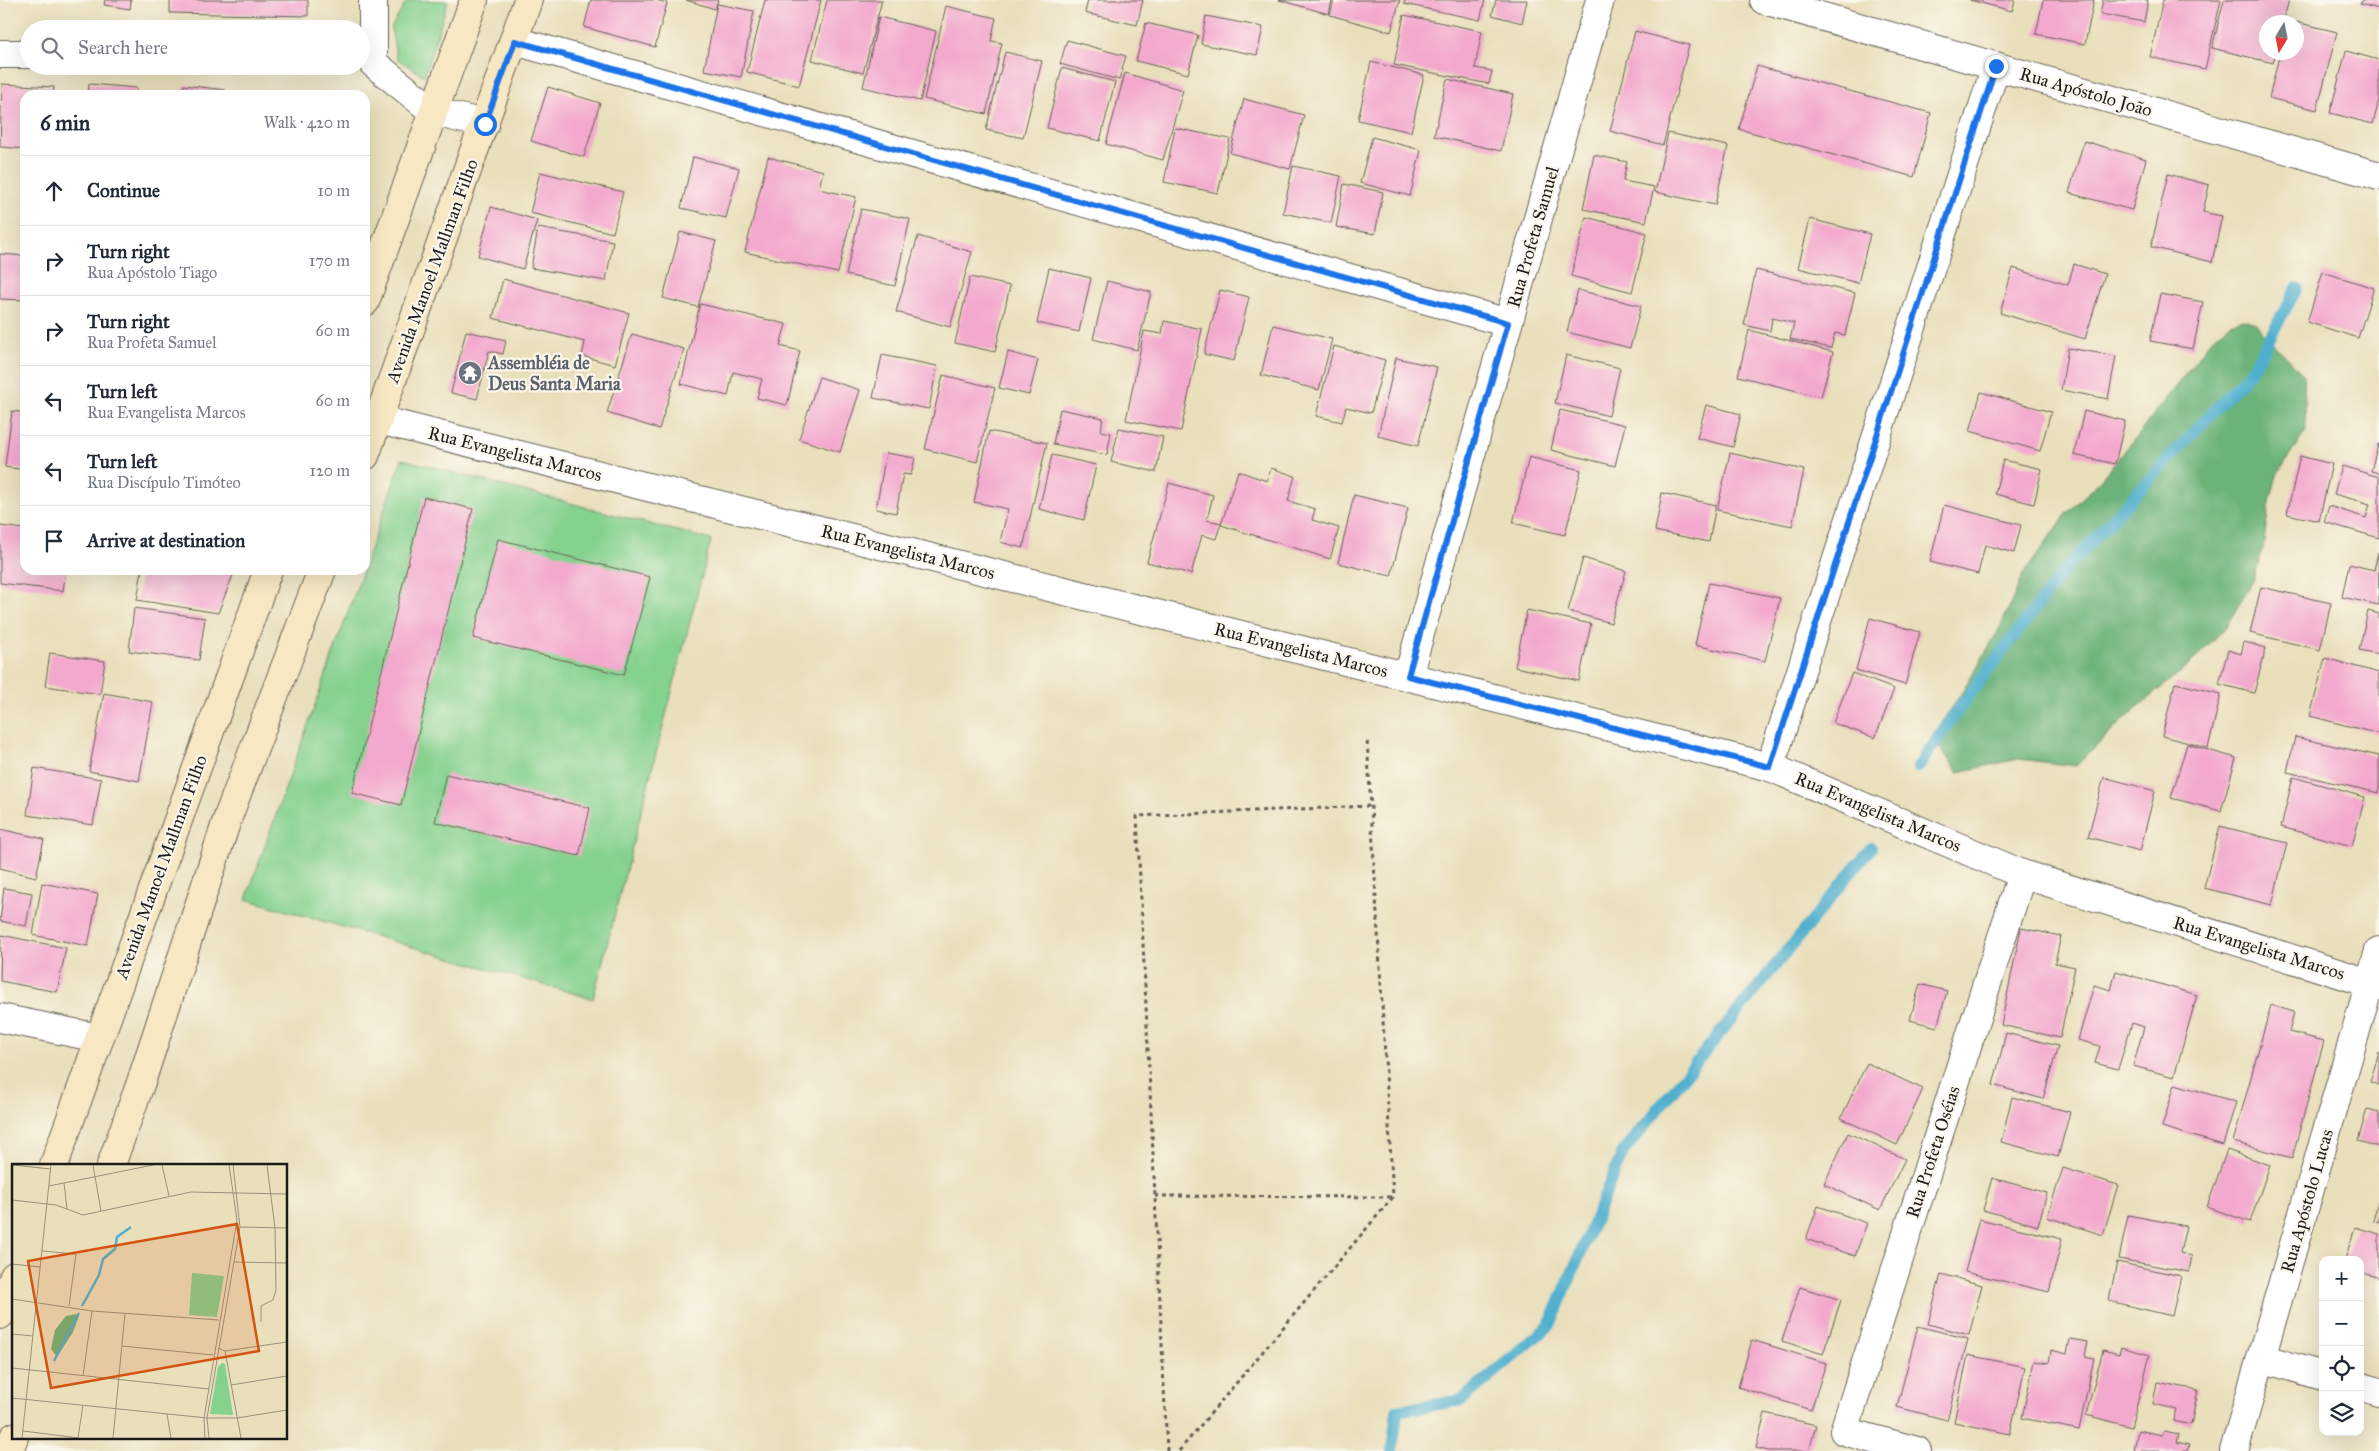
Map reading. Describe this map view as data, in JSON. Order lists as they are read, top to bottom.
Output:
{
  "streets": {
    "street": [
      "Rua Apóstolo João",
      "Rua Profeta Samuel",
      "Avenida Manoel Mallman Filho",
      "Rua Evangelista Marcos",
      "Rua Profeta Oséias",
      "Rua Apóstolo Lucas"
    ]
  },
  "crossings": [
    ["Rua Profeta Samuel", "Rua Evangelista Marcos"],
    ["Avenida Manoel Mallman Filho", "Rua Evangelista Marcos"],
    ["Rua Evangelista Marcos", "Rua Profeta Oséias"],
    ["Rua Evangelista Marcos", "Rua Apóstolo Lucas"]
  ],
  "places": {
    "temple": ["Assembléia de Deus Santa Maria"]
  },
  "north": "bottom",
  "page": {
    "search": "Search here",
    "heading": ["6 min", "Walk · 420 m"],
    "list": [
      ["Continue", "10 m"],
      ["Turn right", "Rua Apóstolo Tiago", "170 m"],
      ["Turn right", "Rua Profeta Samuel", "60 m"],
      ["Turn left", "Rua Evangelista Marcos", "60 m"],
      ["Turn left", "Rua Discípulo Timóteo", "120 m"],
      "Arrive at destination"
    ],
    "map_buttons": ["+", "−"]
  }
}
